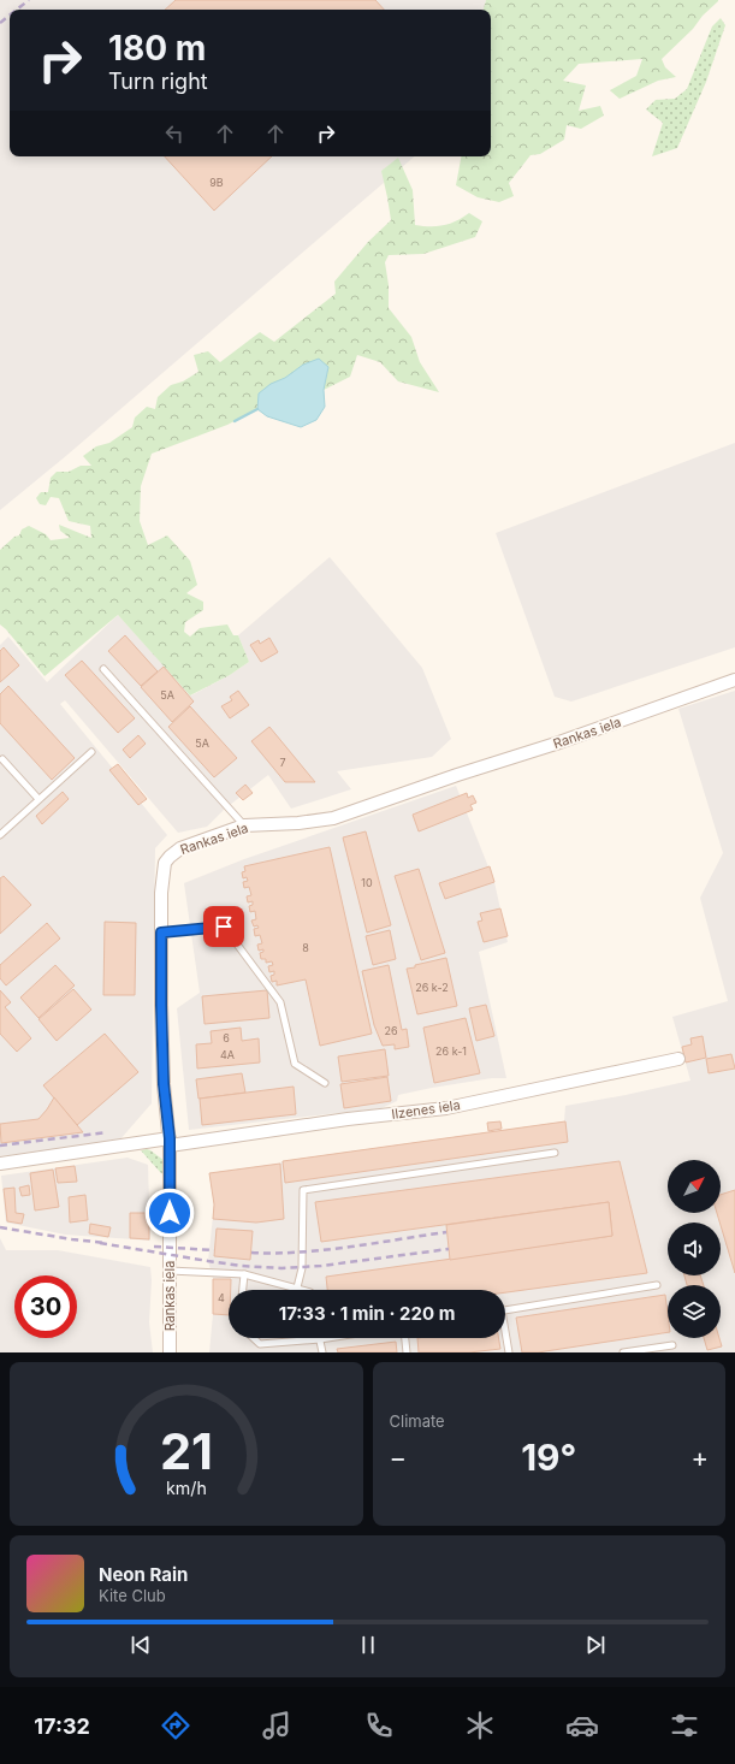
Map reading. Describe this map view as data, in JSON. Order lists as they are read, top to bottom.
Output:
{
  "streets": {
    "street": ["Rankas iela", "Ilzenes iela"]
  },
  "crossings": [
    ["Rankas iela", "Ilzenes iela"]
  ],
  "house_numbers": [
    "9B",
    "5A",
    "5A",
    "7",
    "10",
    "8",
    "26 k-2",
    "26",
    "6",
    "26 k-1",
    "4A",
    "4"
  ],
  "north": "top right",
  "page": {
    "turn": ["180 m", "Turn right"],
    "limit": "30",
    "trip": "17:33 · 1 min · 220 m",
    "tile": "Climate",
    "heat": ["−", "19°", "+"],
    "song": ["Neon Rain", "Kite Club"],
    "tabs": "17:32",
    "gauge": ["21", "km/h"]
  }
}
